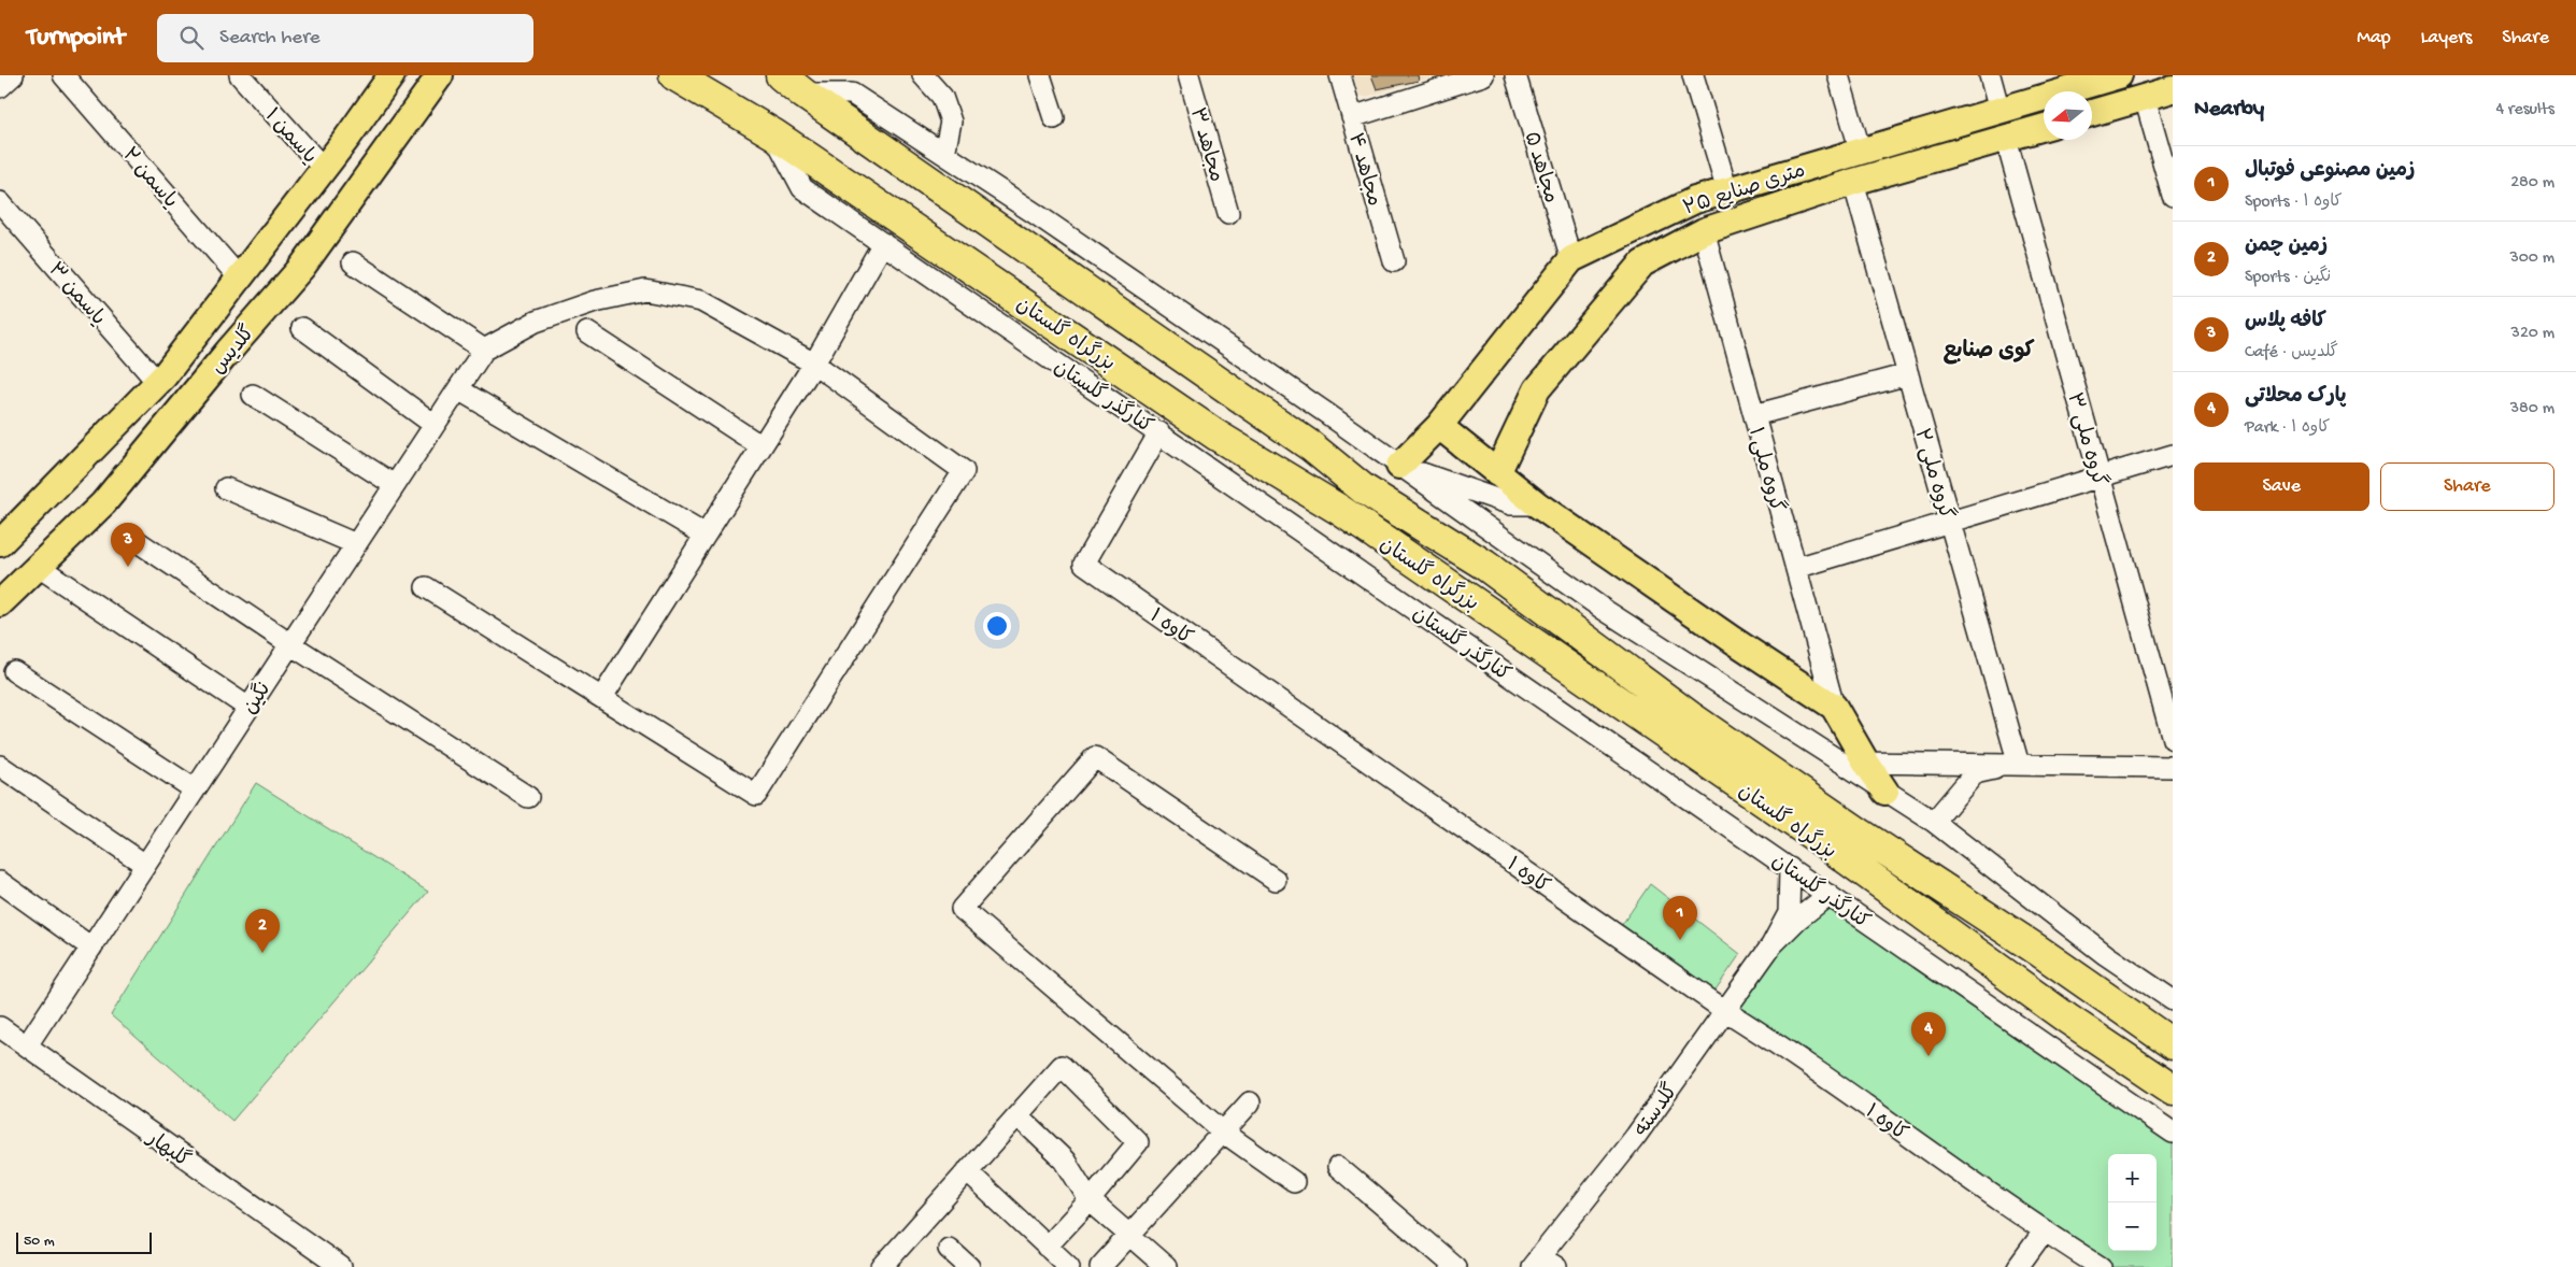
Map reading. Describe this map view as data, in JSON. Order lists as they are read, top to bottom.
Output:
{
  "streets": {
    "highway": ["بزرگراه گلستان"],
    "main road": ["۲۵ متری صنایع", "گلدیس"],
    "street": [
      "یاسمن ۱",
      "مجاهد ۳",
      "۵ مجاهد",
      "مجاهد ۴",
      "یاسمن ۲",
      "یاسمن ۳",
      "کنارگذر گلستان",
      "گروه ملی ۳",
      "گروه ملی ۱",
      "گروه ملی ۲",
      "کاوه ۱",
      "نگین",
      "گلدسته",
      "گلبهار"
    ]
  },
  "crossings": [
    ["یاسمن ۱", "گلدیس"],
    ["۵ مجاهد", "۲۵ متری صنایع"],
    ["یاسمن ۲", "گلدیس"],
    ["۲۵ متری صنایع", "گروه ملی ۳"],
    ["۲۵ متری صنایع", "گروه ملی ۱"],
    ["۲۵ متری صنایع", "گروه ملی ۲"],
    ["یاسمن ۳", "گلدیس"],
    ["بزرگراه گلستان", "کنارگذر گلستان"],
    ["کنارگذر گلستان", "کاوه ۱"],
    ["کاوه ۱", "گلدسته"],
    ["نگین", "گلبهار"]
  ],
  "districts": ["کوی صنابع"],
  "scale_bar": "50 m",
  "north": "left",
  "page": {
    "header": "Turnpoint",
    "search": "Search here",
    "nav": ["Map", "Layers", "Share"],
    "heading": ["Nearby", "4 results"],
    "list": [
      {
        "mark": "1",
        "name": "زمین مصنوعی فوتبال",
        "note": "Sports · کاوه ۱",
        "value": "280 m"
      },
      {
        "mark": "2",
        "name": "زمین چمن",
        "note": "Sports · نگین",
        "value": "300 m"
      },
      {
        "mark": "3",
        "name": "کافه پلاس",
        "note": "Café · گلدیس",
        "value": "320 m"
      },
      {
        "mark": "4",
        "name": "پارک محلاتی",
        "note": "Park · کاوه ۱",
        "value": "380 m"
      }
    ],
    "buttons": ["Save", "Share"],
    "pins": [
      "3",
      "1",
      "2",
      "4"
    ],
    "map_buttons": ["+", "−"],
    "scale": "50 m"
  }
}
